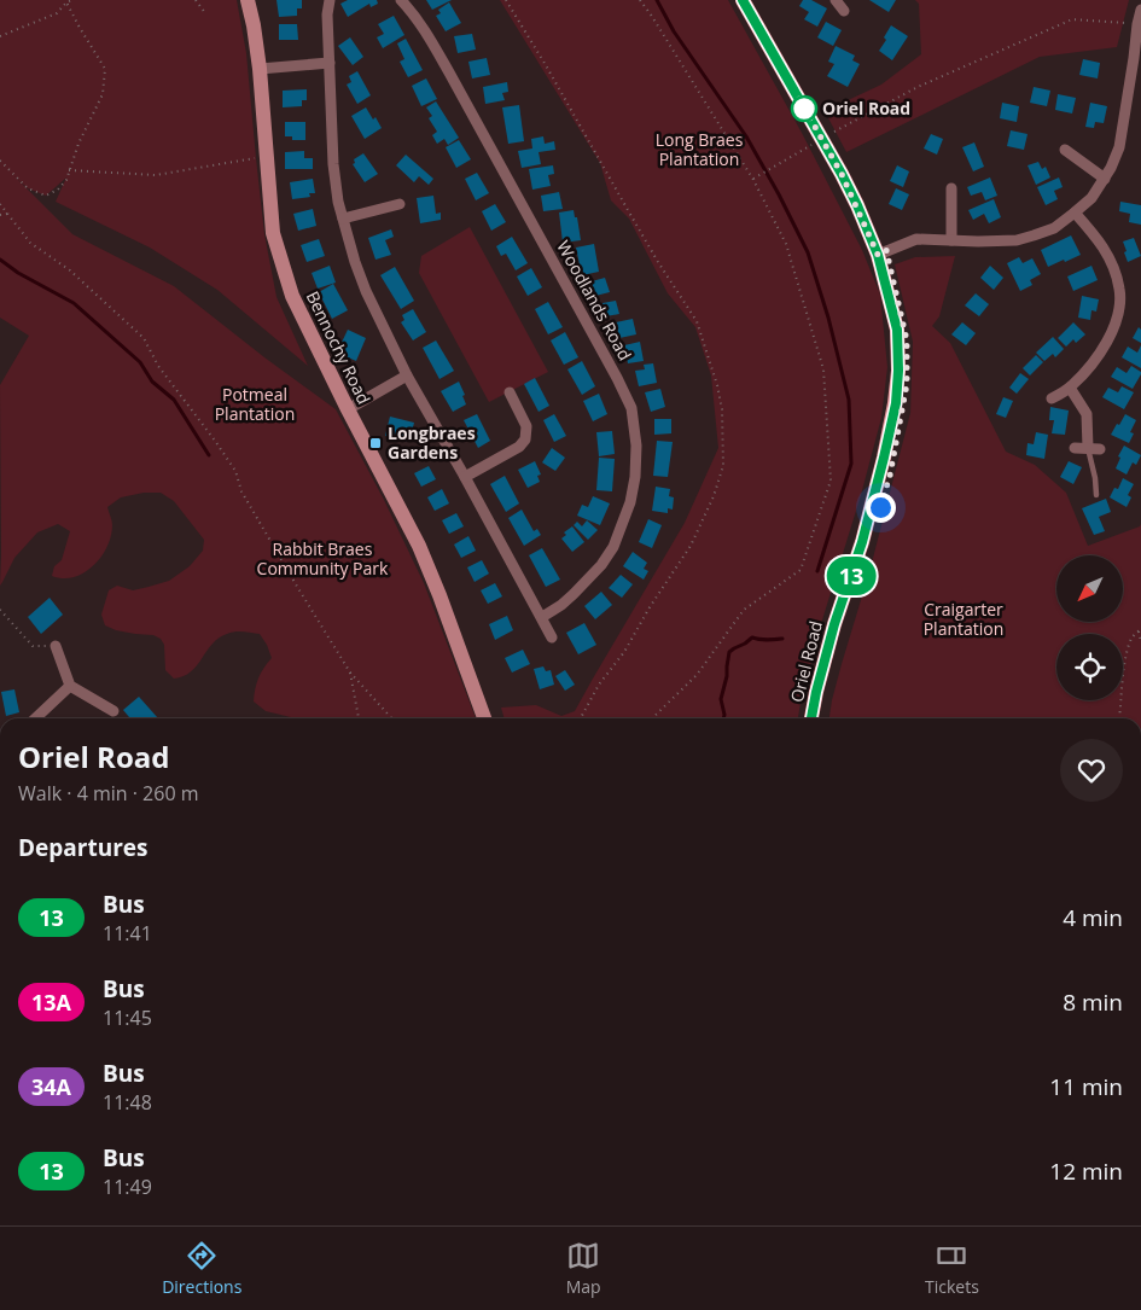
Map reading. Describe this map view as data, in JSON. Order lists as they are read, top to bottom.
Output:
{
  "streets": {
    "main road": ["Oriel Road"],
    "street": ["Woodlands Road", "Bennochy Road"]
  },
  "parks": [
    "Long Braes Plantation",
    "Potmeal Plantation",
    "Rabbit Braes Community Park",
    "Craigarter Plantation"
  ],
  "places": {
    "other": ["Oriel Road"],
    "transit": ["Longbraes Gardens"]
  },
  "lines": ["bus line 13"],
  "north": "bottom left",
  "page": {
    "on_map": "13",
    "heading": [
      ["Oriel Road", "Walk · 4 min · 260 m"],
      "Departures"
    ],
    "list": [
      {
        "mark": "13",
        "name": "Bus",
        "note": "11:41",
        "value": "4 min"
      },
      {
        "mark": "13A",
        "name": "Bus",
        "note": "11:45",
        "value": "8 min"
      },
      {
        "mark": "34A",
        "name": "Bus",
        "note": "11:48",
        "value": "11 min"
      },
      {
        "mark": "13",
        "name": "Bus",
        "note": "11:49",
        "value": "12 min"
      }
    ],
    "tabs": ["Directions", "Map", "Tickets"]
  }
}
